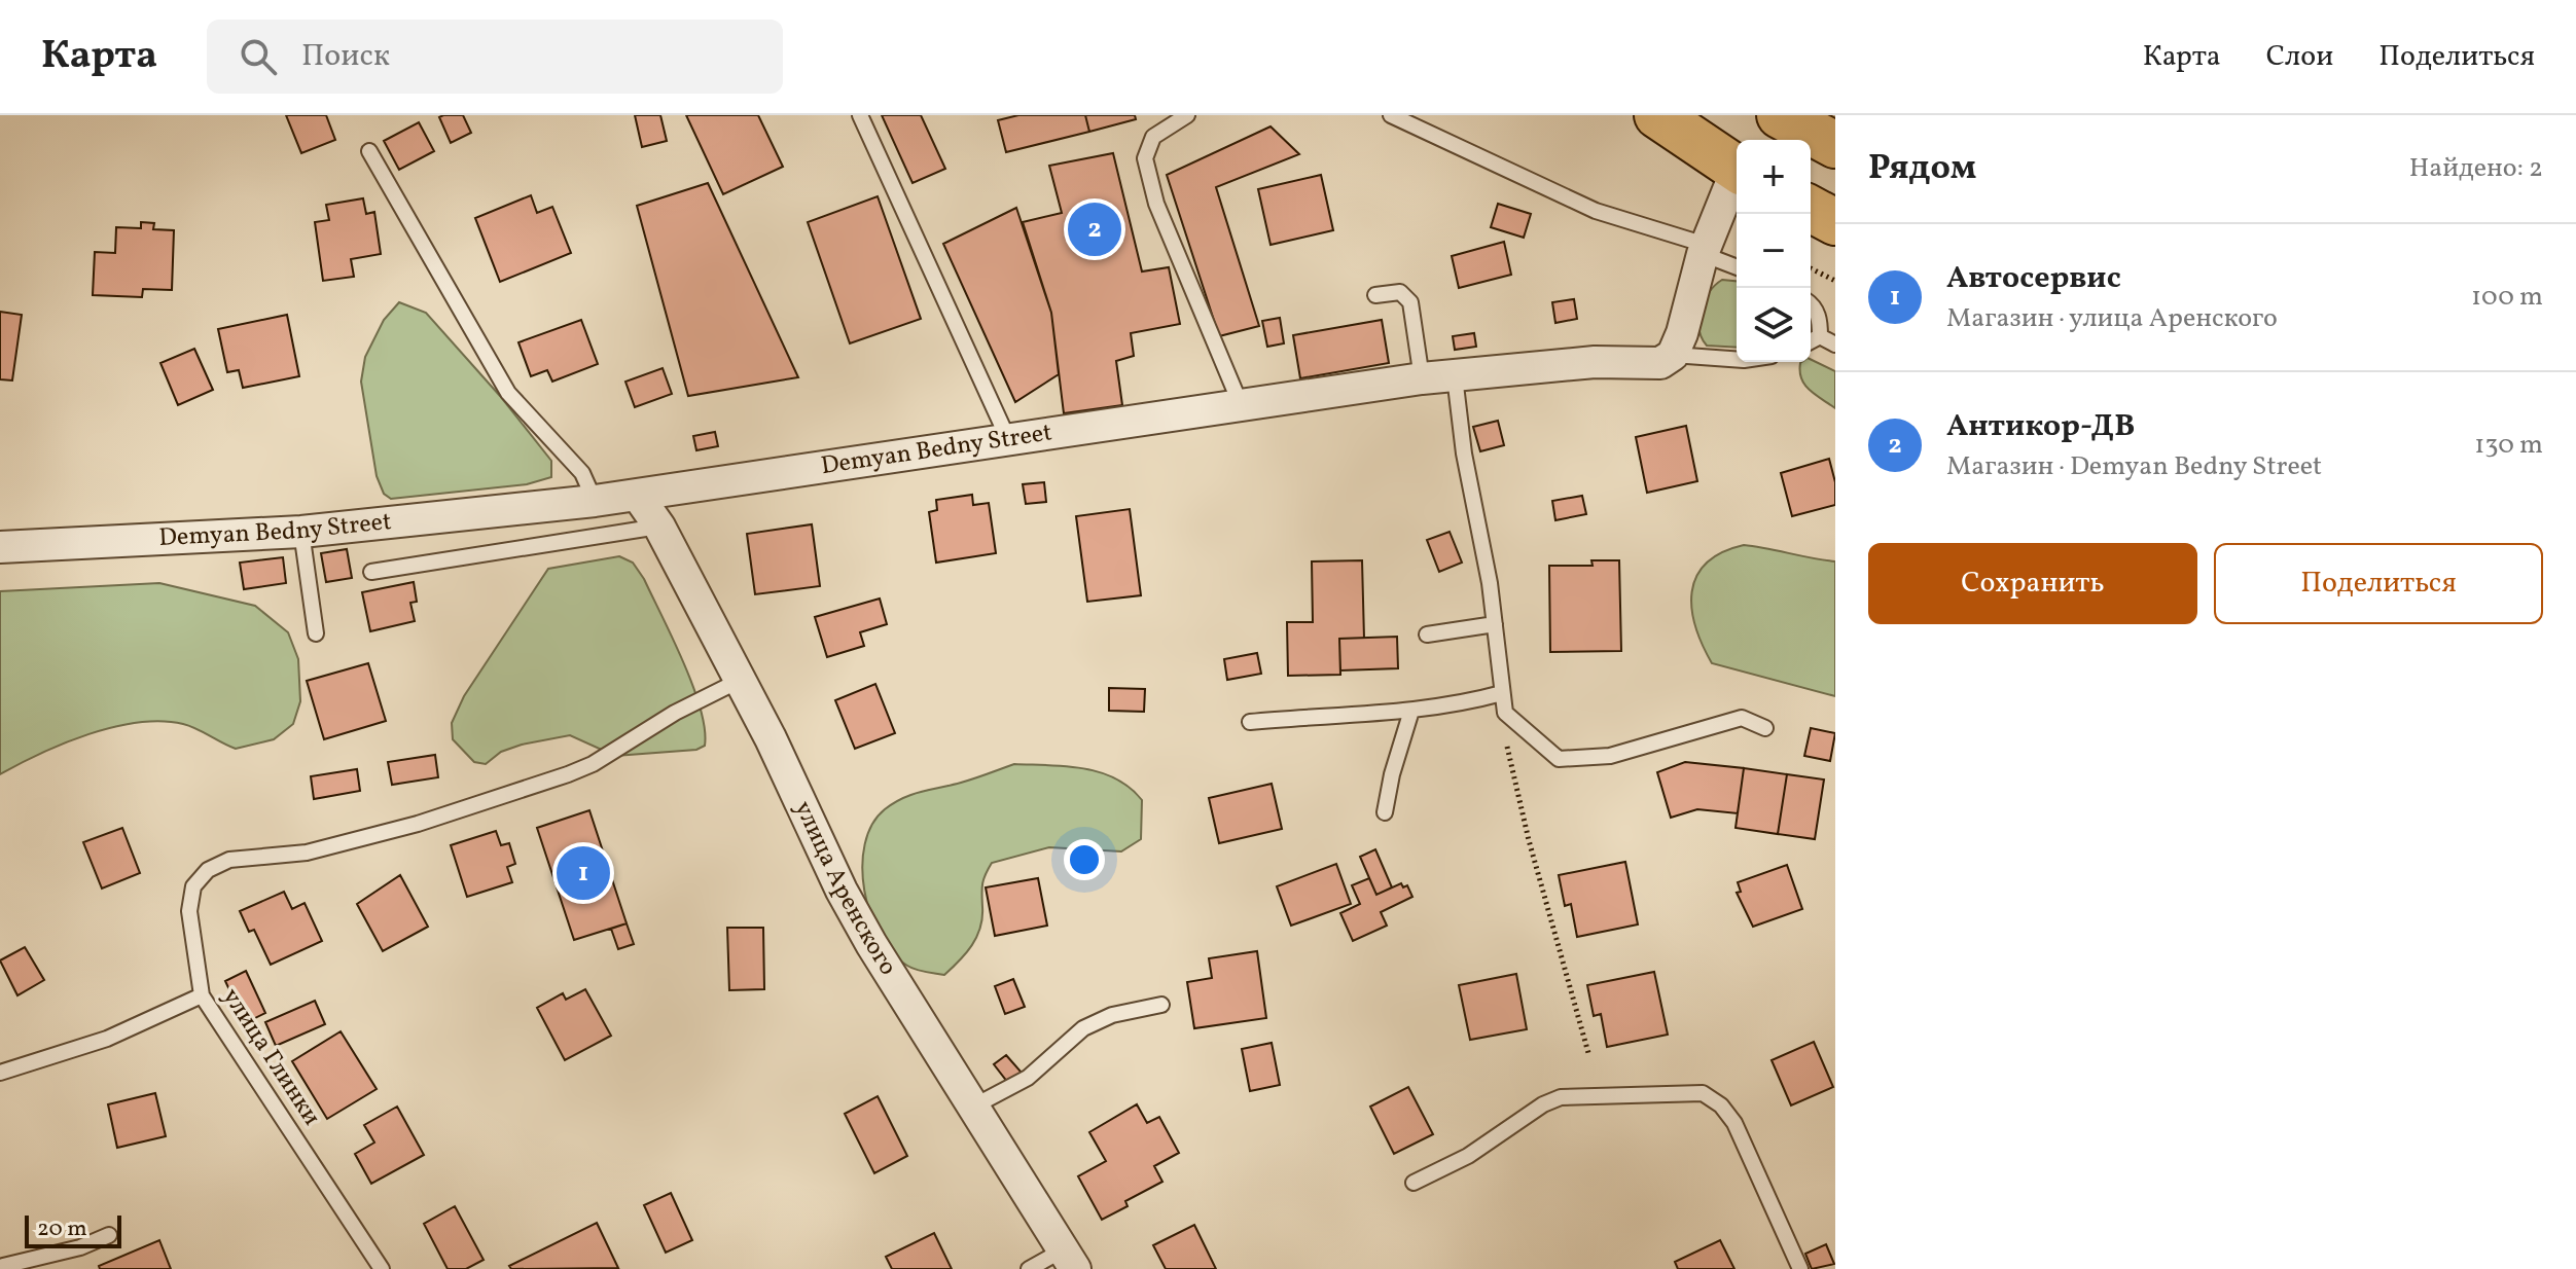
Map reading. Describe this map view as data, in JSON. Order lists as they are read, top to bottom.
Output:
{
  "streets": {
    "street": ["Demyan Bedny Street", "улица Аренского"],
    "lane": ["улица Глинки"]
  },
  "crossings": [
    ["Demyan Bedny Street", "улица Аренского"],
    ["улица Аренского", "улица Глинки"]
  ],
  "scale_bar": "20 m",
  "page": {
    "header": "Карта",
    "search": "Поиск",
    "nav": ["Карта", "Слои", "Поделиться"],
    "heading": ["Рядом", "Найдено: 2"],
    "map_buttons": ["+", "−"],
    "pins": ["2", "1"],
    "list": [
      {
        "mark": "1",
        "name": "Автосервис",
        "note": "Магазин · улица Аренского",
        "value": "100 m"
      },
      {
        "mark": "2",
        "name": "Антикор-ДВ",
        "note": "Магазин · Demyan Bedny Street",
        "value": "130 m"
      }
    ],
    "buttons": ["Сохранить", "Поделиться"],
    "scale": "20 m"
  }
}
